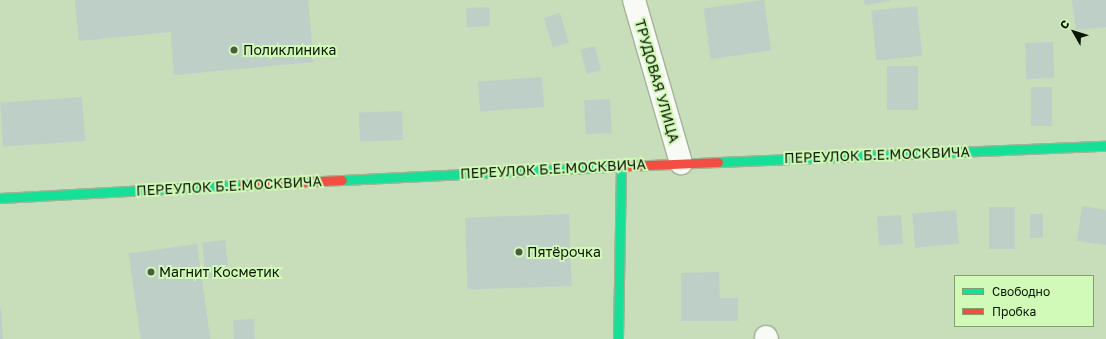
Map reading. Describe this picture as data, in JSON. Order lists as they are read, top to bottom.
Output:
{
  "streets": {
    "street": ["ТРУДОВАЯ УЛИЦА", "ПЕРЕУЛОК Б.Е.МОСКВИЧА"]
  },
  "crossings": [
    ["ТРУДОВАЯ УЛИЦА", "ПЕРЕУЛОК Б.Е.МОСКВИЧА"]
  ],
  "places": ["Поликлиника", "Пятёрочка", "Магнит Косметик"],
  "legend": ["Свободно", "Пробка"],
  "north": "top left"
}
